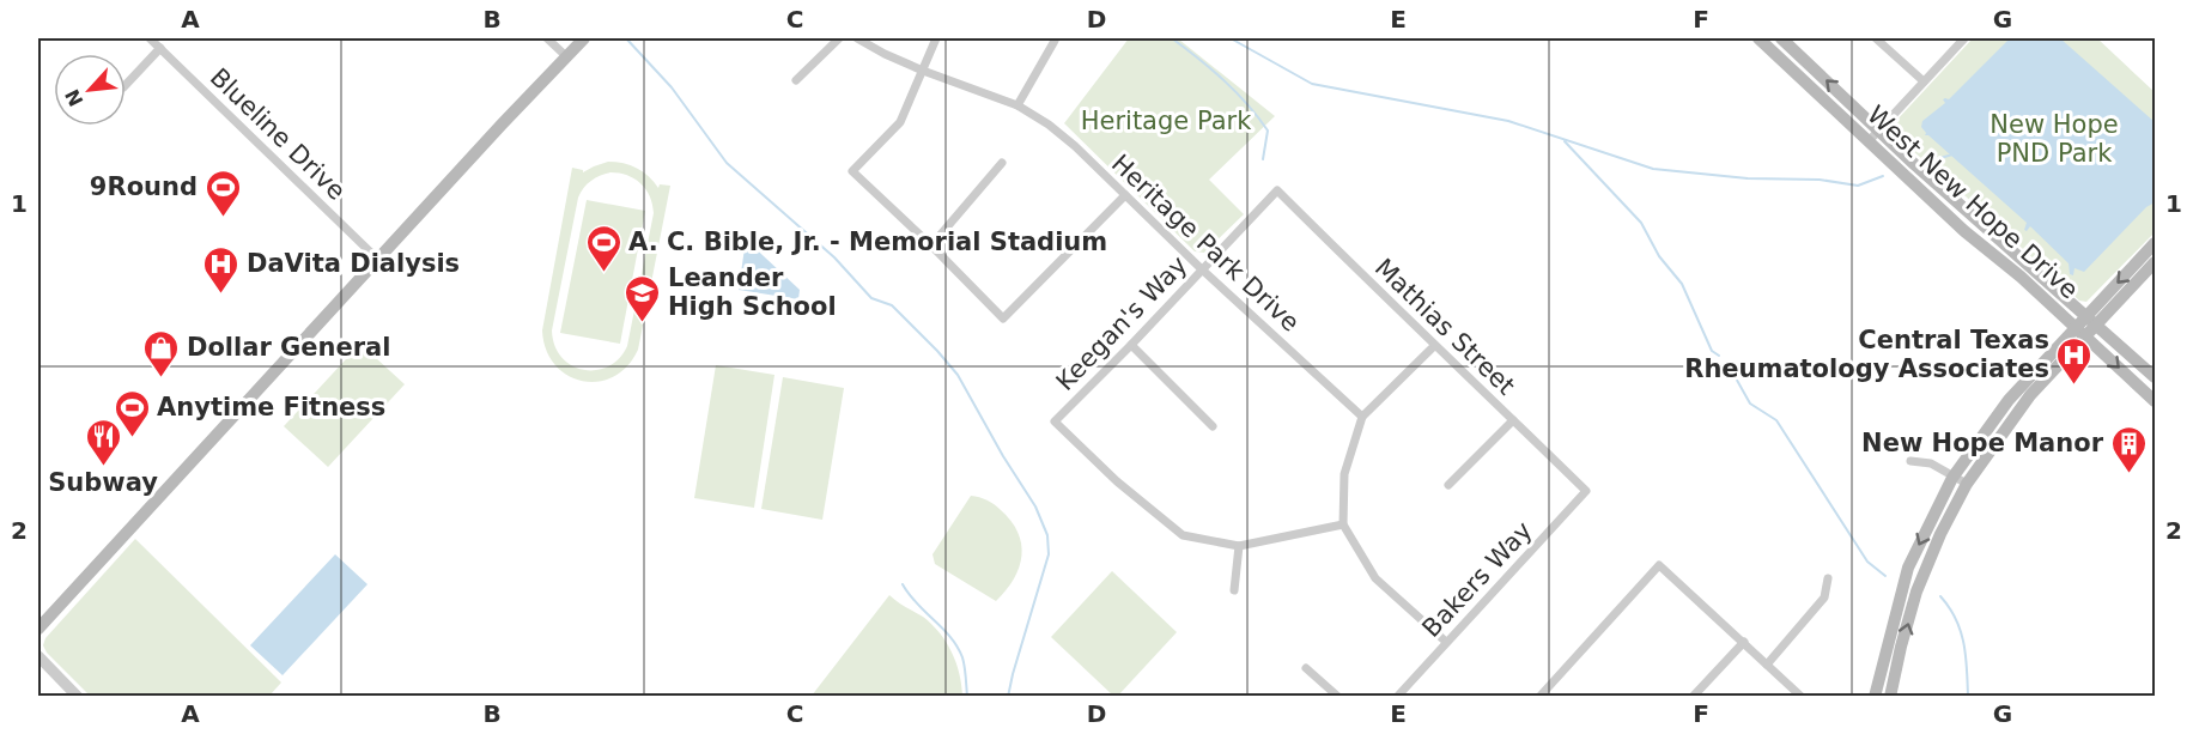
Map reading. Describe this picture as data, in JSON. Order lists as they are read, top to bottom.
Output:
{
  "streets": {
    "main road": ["West New Hope Drive"],
    "street": [
      "Blueline Drive",
      "Heritage Park Drive",
      "Keegan's Way",
      "Mathias Street",
      "Bakers Way"
    ]
  },
  "crossings": [
    ["Heritage Park Drive", "Keegan's Way"],
    ["Keegan's Way", "Mathias Street"],
    ["Mathias Street", "Bakers Way"]
  ],
  "parks": ["Heritage Park", "New Hope PND Park"],
  "places": {
    "sports": ["9Round", "A. C. Bible, Jr. - Memorial Stadium", "Anytime Fitness"],
    "hospital": ["DaVita Dialysis", "Central Texas Rheumatology Associates"],
    "school or university": ["Leander High School"],
    "shop": ["Dollar General"],
    "restaurant": ["Subway"],
    "building": ["New Hope Manor"]
  },
  "north": "bottom left",
  "grid": {
    "columns": [
      "A",
      "B",
      "C",
      "D",
      "E",
      "F",
      "G"
    ],
    "rows": ["1", "2"]
  }
}
